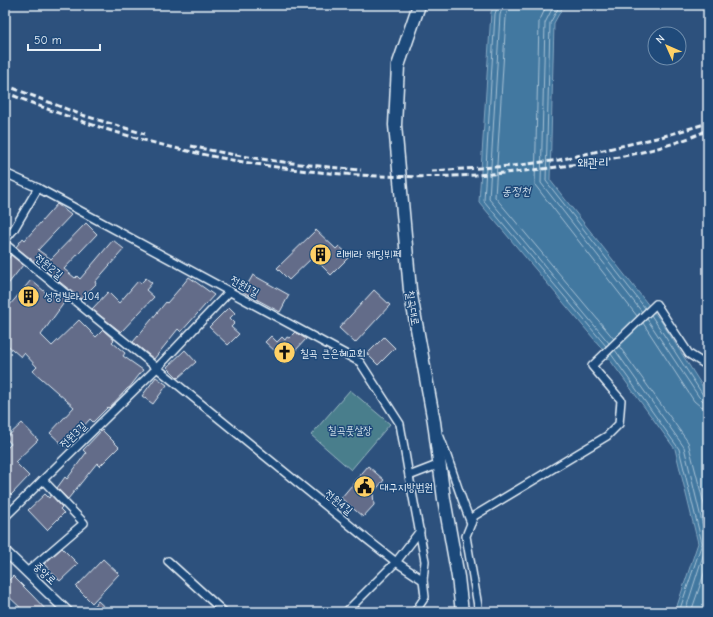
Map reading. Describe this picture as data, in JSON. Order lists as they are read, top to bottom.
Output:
{
  "streets": {
    "main road": ["칠곡대로"],
    "street": [
      "전원2길",
      "전원1길",
      "전원3길",
      "전원4길",
      "중앙로"
    ]
  },
  "crossings": [
    ["전원2길", "전원3길"],
    ["전원2길", "전원4길"],
    ["전원1길", "전원3길"],
    ["전원1길", "전원4길"],
    ["전원3길", "전원4길"]
  ],
  "districts": ["왜관리"],
  "water": ["동정천"],
  "parks": ["칠곡풋살장"],
  "places": {
    "building": ["리베라 웨딩뷔페", "성경빌라 104"],
    "church": ["칠곡 큰은혜교회"],
    "public building": ["대구지방법원"]
  },
  "scale_bar": "50 m",
  "north": "top left"
}
